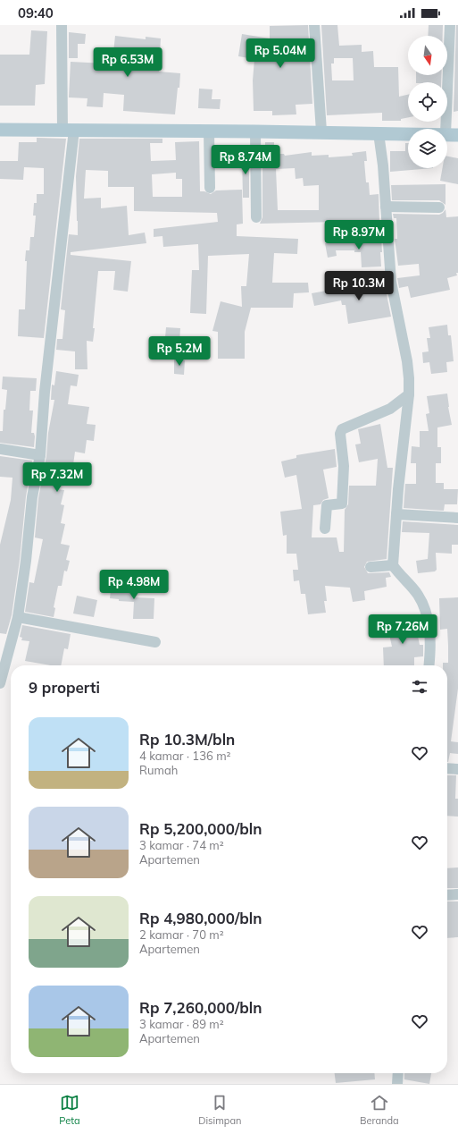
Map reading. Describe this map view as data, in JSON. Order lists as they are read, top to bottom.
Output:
{
  "north": "bottom",
  "page": {
    "status": "09:40",
    "price": [
      "Rp 5.04M",
      "Rp 6.53M",
      "Rp 8.74M",
      "Rp 8.97M",
      "Rp 10.3M",
      "Rp 5.2M",
      "Rp 7.32M",
      "Rp 4.98M",
      "Rp 7.26M"
    ],
    "heading": "9 properti",
    "list": [
      {
        "name": "Rp 10.3M/bln",
        "note": "4 kamar · 136 m² · Rumah"
      },
      {
        "name": "Rp 5,200,000/bln",
        "note": "3 kamar · 74 m² · Apartemen"
      },
      {
        "name": "Rp 4,980,000/bln",
        "note": "2 kamar · 70 m² · Apartemen"
      },
      {
        "name": "Rp 7,260,000/bln",
        "note": "3 kamar · 89 m² · Apartemen"
      }
    ],
    "tabs": ["Peta", "Disimpan", "Beranda"]
  }
}
